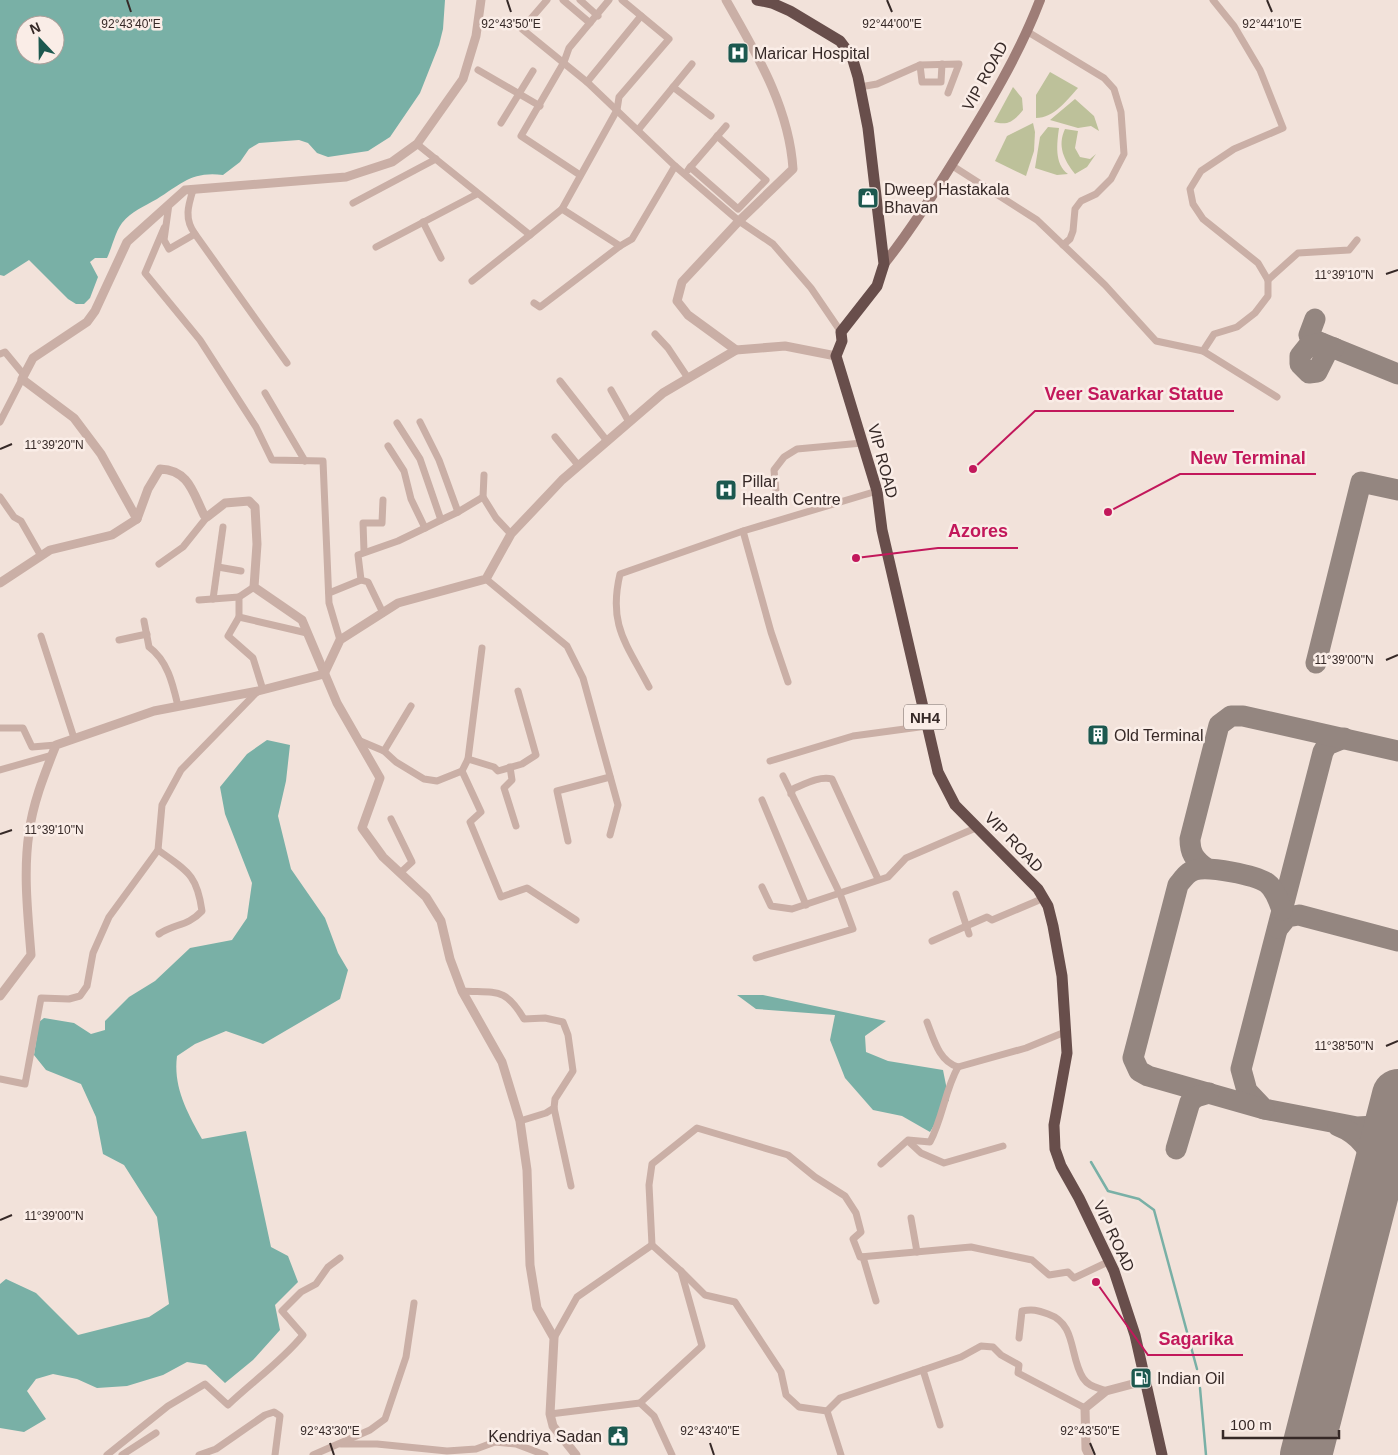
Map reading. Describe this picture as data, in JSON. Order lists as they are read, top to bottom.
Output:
{
  "streets": {
    "highway": ["VIP ROAD", "NH4"]
  },
  "places": {
    "hospital": ["Maricar Hospital", "Pillar Health Centre"],
    "shop": ["Dweep Hastakala Bhavan"],
    "other": [
      "Veer Savarkar Statue",
      "New Terminal",
      "Azores",
      "Sagarika"
    ],
    "building": ["Old Terminal"],
    "fuel station": ["Indian Oil"],
    "public building": ["Kendriya Sadan"]
  },
  "scale_bar": "100 m",
  "north": "top",
  "coordinates": [
    "92°43'40\"E",
    "92°43'50\"E",
    "92°44'00\"E",
    "92°44'10\"E",
    "11°39'10\"N",
    "11°39'20\"N",
    "11°39'00\"N",
    "11°38'50\"N",
    "92°43'30\"E"
  ]
}
